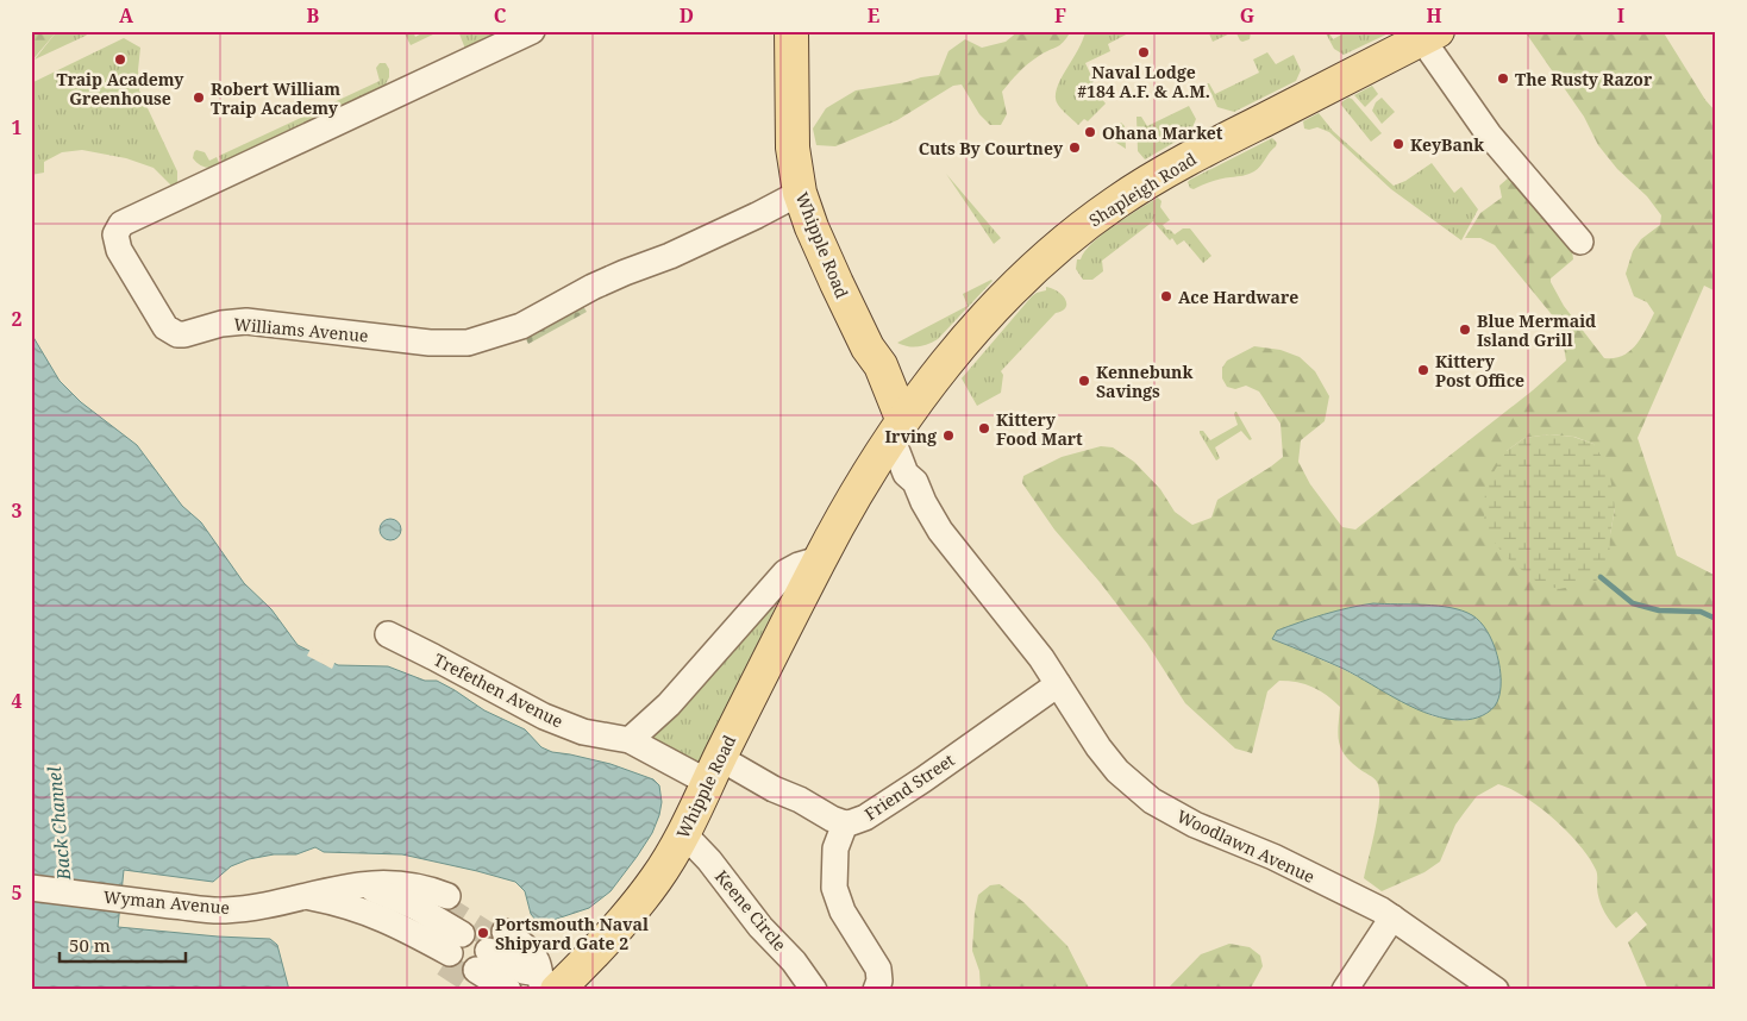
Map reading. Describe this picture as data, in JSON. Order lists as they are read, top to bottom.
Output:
{
  "streets": {
    "main road": ["Shapleigh Road", "Whipple Road"],
    "street": [
      "Williams Avenue",
      "Trefethen Avenue",
      "Friend Street",
      "Woodlawn Avenue",
      "Wyman Avenue",
      "Keene Circle"
    ]
  },
  "crossings": [
    ["Shapleigh Road", "Whipple Road"],
    ["Shapleigh Road", "Woodlawn Avenue"],
    ["Whipple Road", "Williams Avenue"],
    ["Whipple Road", "Trefethen Avenue"],
    ["Whipple Road", "Friend Street"],
    ["Whipple Road", "Woodlawn Avenue"],
    ["Whipple Road", "Keene Circle"],
    ["Trefethen Avenue", "Friend Street"],
    ["Friend Street", "Woodlawn Avenue"]
  ],
  "water": ["Back Channel"],
  "places": [
    "Naval Lodge #184 A.F. & A.M.",
    "Traip Academy Greenhouse",
    "The Rusty Razor",
    "Robert William Traip Academy",
    "Ohana Market",
    "KeyBank",
    "Cuts By Courtney",
    "Ace Hardware",
    "Blue Mermaid Island Grill",
    "Kittery Post Office",
    "Kennebunk Savings",
    "Kittery Food Mart",
    "Irving",
    "Portsmouth Naval Shipyard Gate 2"
  ],
  "scale_bar": "50 m",
  "grid": {
    "columns": [
      "A",
      "B",
      "C",
      "D",
      "E",
      "F",
      "G",
      "H",
      "I"
    ],
    "rows": [
      "1",
      "2",
      "3",
      "4",
      "5"
    ]
  }
}
